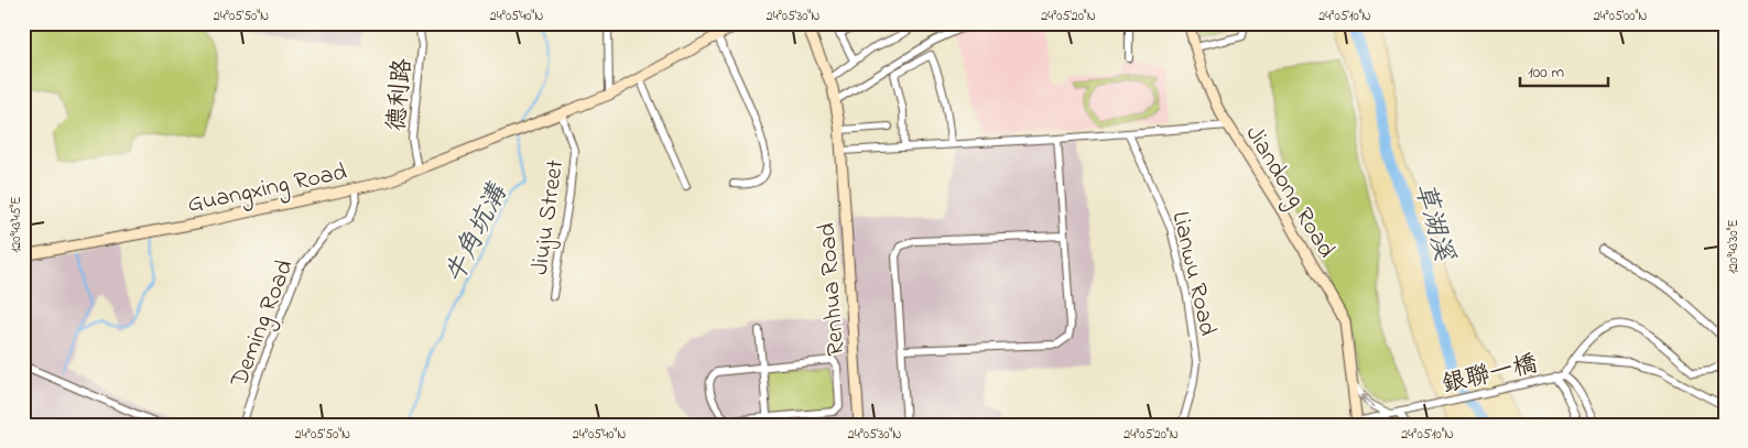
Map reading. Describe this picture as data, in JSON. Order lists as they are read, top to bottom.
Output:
{
  "streets": {
    "main road": ["Guangxing Road", "Jiandong Road", "Renhua Road"],
    "street": [
      "德利路",
      "Jiuju Street",
      "Lianwu Road",
      "Deming Road",
      "銀聯一橋"
    ]
  },
  "crossings": [
    ["德利路", "Guangxing Road"],
    ["Guangxing Road", "Jiuju Street"],
    ["Guangxing Road", "Deming Road"],
    ["Jiandong Road", "銀聯一橋"]
  ],
  "water": ["草湖溪", "牛角坑溝"],
  "scale_bar": "100 m",
  "coordinates": [
    "24°05'50\"N",
    "24°05'40\"N",
    "24°05'30\"N",
    "24°05'20\"N",
    "24°05'10\"N",
    "24°05'00\"N",
    "120°43'45\"E",
    "120°43'30\"E"
  ]
}
